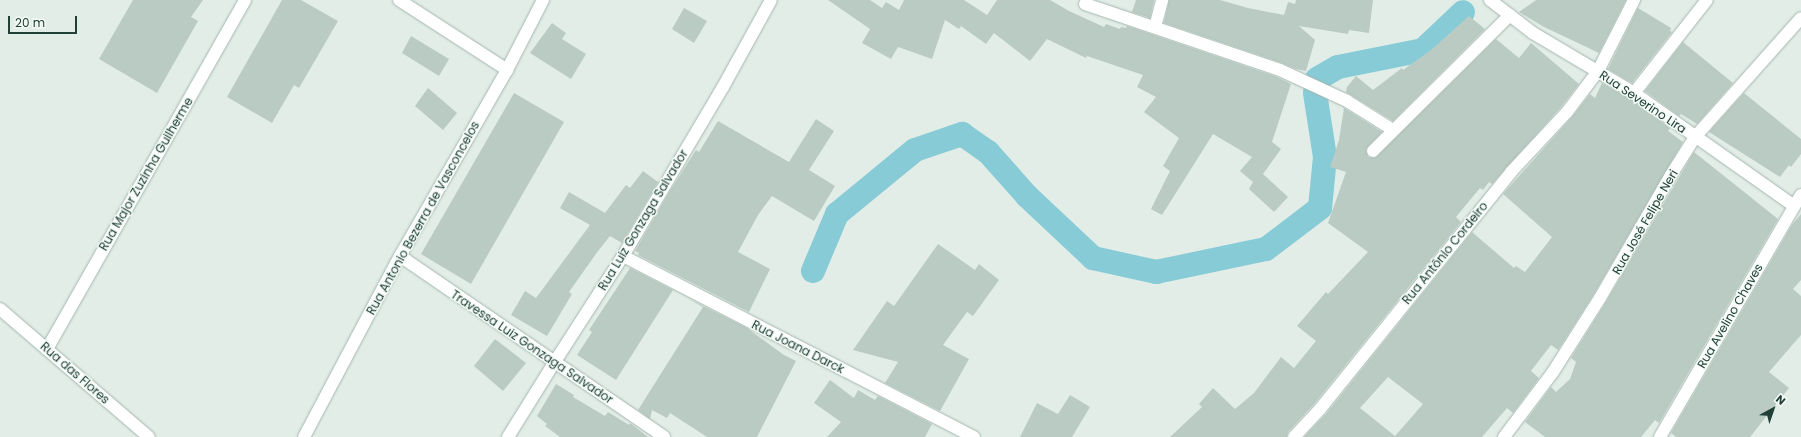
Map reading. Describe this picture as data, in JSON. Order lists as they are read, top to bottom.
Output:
{
  "streets": {
    "street": [
      "Rua Severino Lira",
      "Rua Major Zuzinha Guilherme",
      "Rua Antonio Bezerra de Vasconcelos",
      "Rua Luiz Gonzaga Salvador",
      "Rua José Felipe Neri",
      "Rua Antônio Cordeiro",
      "Rua Avelino Chaves",
      "Travessa Luiz Gonzaga Salvador",
      "Rua Joana Darck",
      "Rua das Flores"
    ]
  },
  "crossings": [
    ["Rua Severino Lira", "Rua José Felipe Neri"],
    ["Rua Severino Lira", "Rua Antônio Cordeiro"],
    ["Rua Severino Lira", "Rua Avelino Chaves"],
    ["Rua Major Zuzinha Guilherme", "Rua das Flores"],
    ["Rua Antonio Bezerra de Vasconcelos", "Travessa Luiz Gonzaga Salvador"],
    ["Rua Luiz Gonzaga Salvador", "Travessa Luiz Gonzaga Salvador"],
    ["Rua Luiz Gonzaga Salvador", "Rua Joana Darck"]
  ],
  "scale_bar": "20 m",
  "north": "top right"
}
